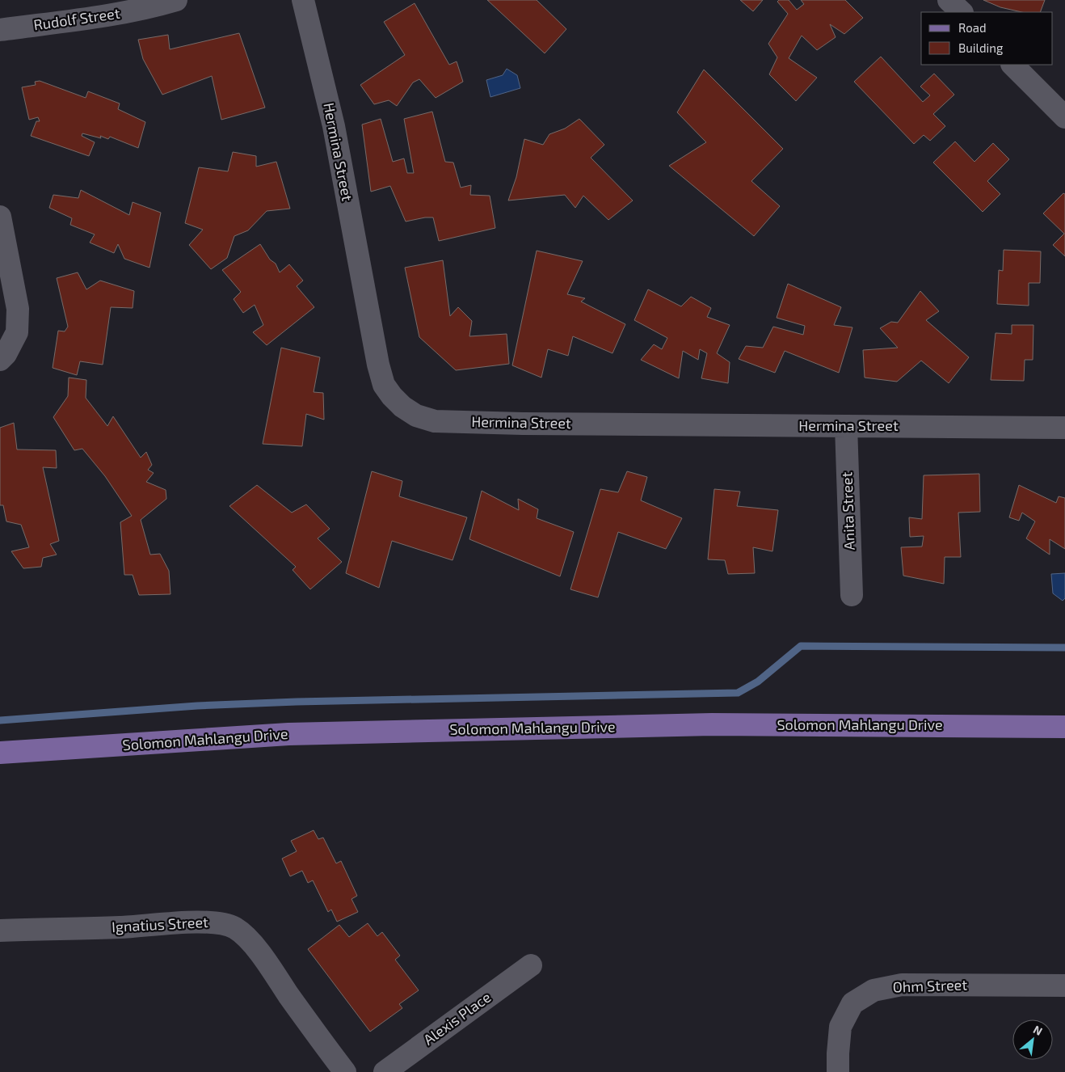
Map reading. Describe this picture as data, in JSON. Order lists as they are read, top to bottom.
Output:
{
  "streets": {
    "main road": ["Solomon Mahlangu Drive"],
    "street": [
      "Rudolf Street",
      "Hermina Street",
      "Anita Street",
      "Ignatius Street",
      "Ohm Street",
      "Alexis Place"
    ]
  },
  "crossings": [
    ["Hermina Street", "Anita Street"]
  ],
  "legend": ["Road", "Building"],
  "north": "top right"
}
